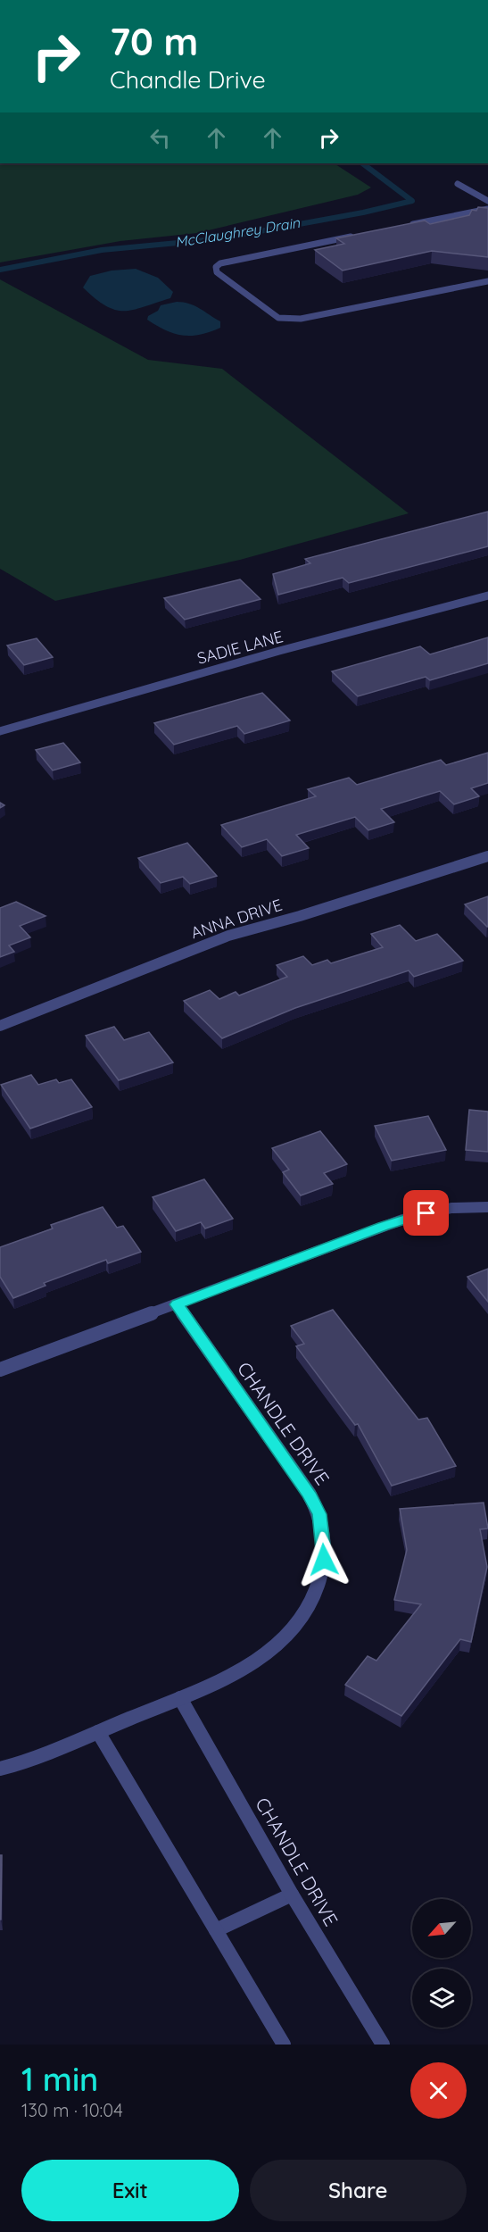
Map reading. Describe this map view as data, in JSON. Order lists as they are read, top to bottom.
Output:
{
  "streets": {
    "street": ["SADIE LANE", "ANNA DRIVE", "CHANDLE DRIVE"]
  },
  "water": ["McClaughrey Drain"],
  "north": "bottom left",
  "page": {
    "turn": ["70 m", "Chandle Drive"],
    "heading": ["1 min", "130 m · 10:04"],
    "buttons": ["Exit", "Share"]
  }
}
